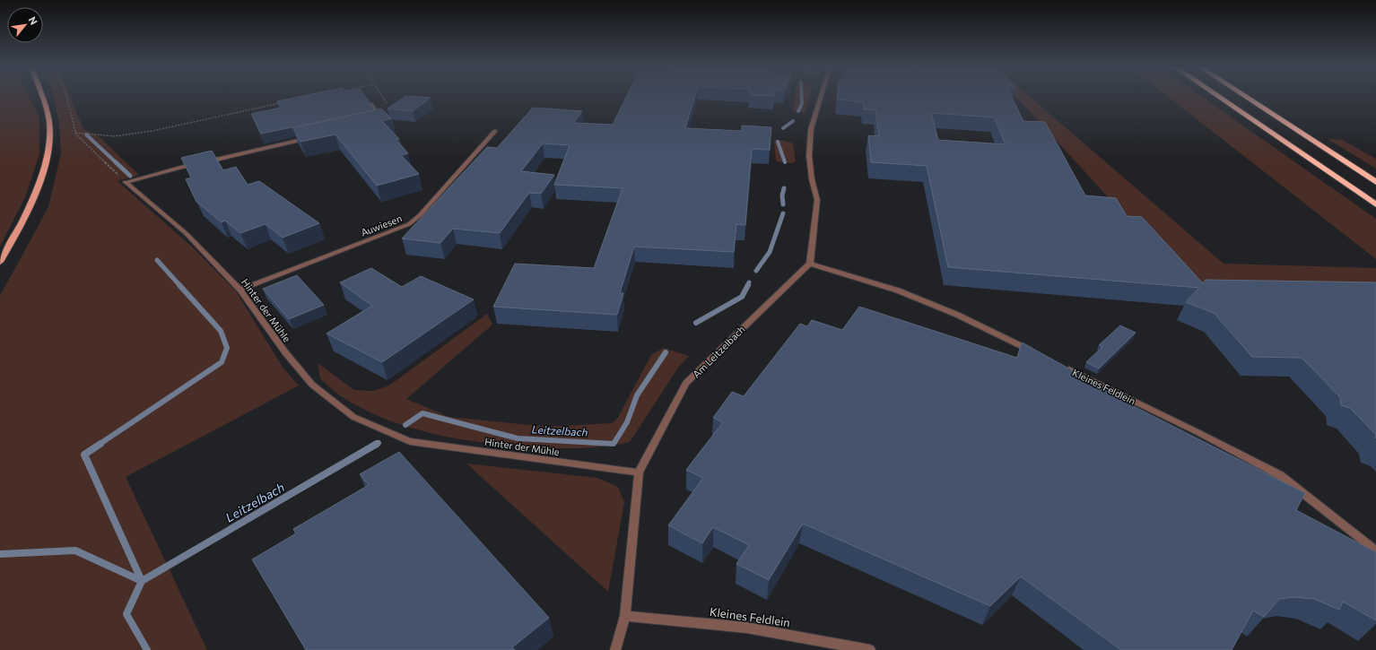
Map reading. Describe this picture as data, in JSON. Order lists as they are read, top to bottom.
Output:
{
  "streets": {
    "street": [
      "Auwiesen",
      "Hinter der Mühle",
      "Am Leitzelbach",
      "Kleines Feldlein"
    ]
  },
  "crossings": [
    ["Auwiesen", "Hinter der Mühle"],
    ["Hinter der Mühle", "Am Leitzelbach"],
    ["Am Leitzelbach", "Kleines Feldlein"]
  ],
  "water": ["Leitzelbach"],
  "north": "top right"
}
